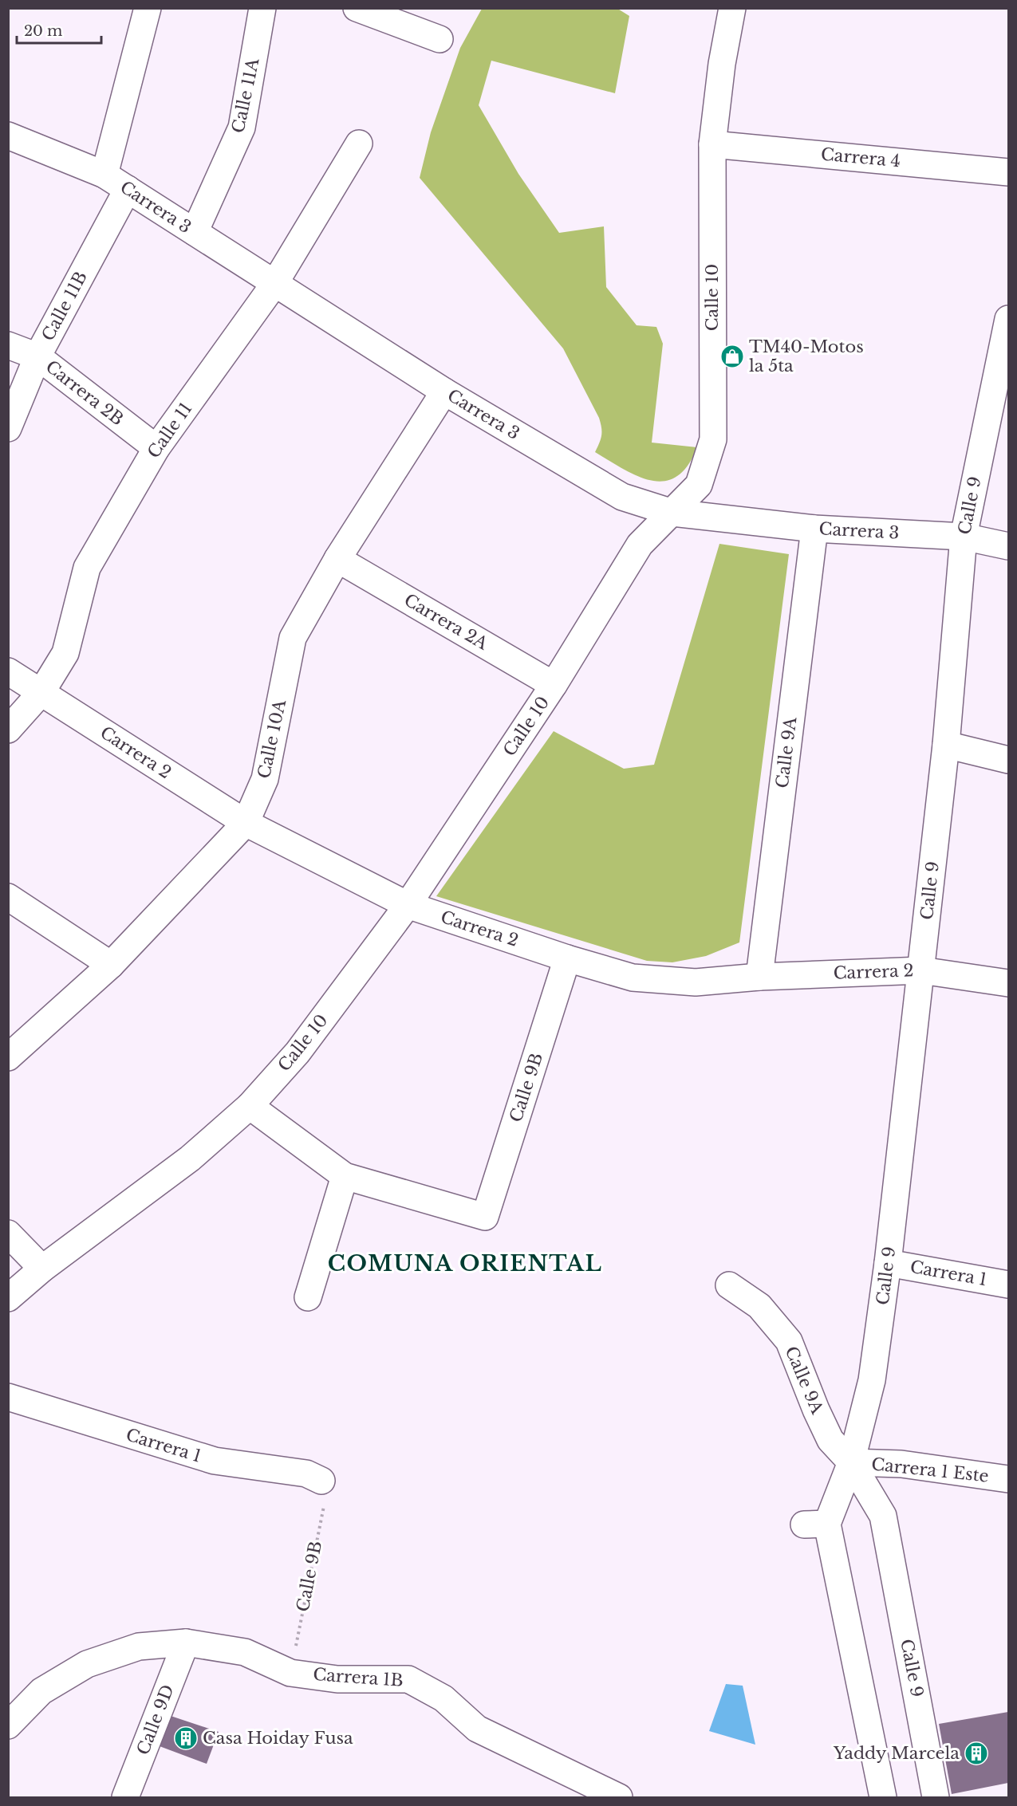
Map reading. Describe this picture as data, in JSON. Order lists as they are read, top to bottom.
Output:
{
  "streets": {
    "street": [
      "Calle 11A",
      "Carrera 4",
      "Carrera 3",
      "Calle 10",
      "Calle 11B",
      "Carrera 2B",
      "Calle 11",
      "Calle 9",
      "Carrera 2A",
      "Calle 10A",
      "Carrera 2",
      "Calle 9A",
      "Calle 9B",
      "Carrera 1",
      "Carrera 1 Este",
      "Carrera 1B",
      "Calle 9D"
    ]
  },
  "crossings": [
    ["Calle 11A", "Carrera 3"],
    ["Carrera 4", "Calle 10"],
    ["Carrera 3", "Calle 10"],
    ["Carrera 3", "Calle 11B"],
    ["Carrera 3", "Calle 11"],
    ["Carrera 3", "Calle 9"],
    ["Carrera 3", "Calle 10A"],
    ["Carrera 3", "Calle 9A"],
    ["Calle 10", "Carrera 2A"],
    ["Calle 10", "Carrera 2"],
    ["Calle 11B", "Carrera 2B"],
    ["Carrera 2B", "Calle 11"],
    ["Calle 11", "Carrera 2"],
    ["Calle 9", "Carrera 2"],
    ["Calle 9", "Calle 9A"],
    ["Calle 9", "Carrera 1"],
    ["Calle 9", "Carrera 1 Este"],
    ["Carrera 2A", "Calle 10A"],
    ["Calle 10A", "Carrera 2"],
    ["Carrera 2", "Calle 9A"],
    ["Carrera 2", "Calle 9B"],
    ["Calle 9A", "Carrera 1 Este"],
    ["Calle 9B", "Carrera 1"],
    ["Calle 9B", "Carrera 1B"],
    ["Carrera 1B", "Calle 9D"]
  ],
  "districts": ["COMUNA ORIENTAL"],
  "places": {
    "shop": ["TM40-Motos la 5ta"],
    "building": ["Casa Hoiday Fusa", "Yaddy Marcela"]
  },
  "scale_bar": "20 m"
}
